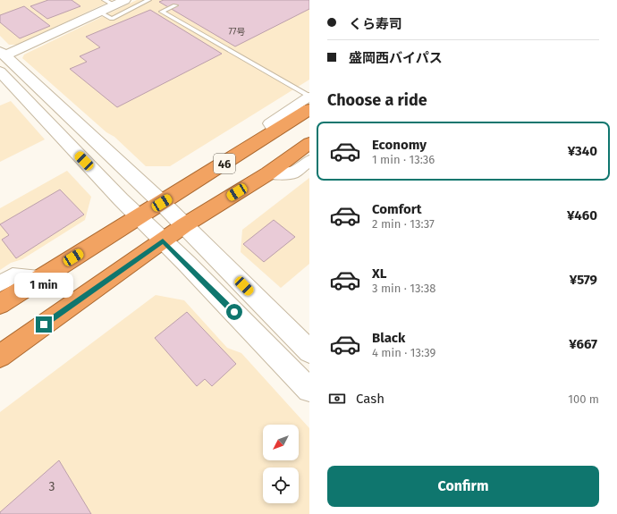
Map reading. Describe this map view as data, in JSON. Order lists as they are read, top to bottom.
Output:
{
  "streets": {
    "highway": ["46"]
  },
  "house_numbers": ["77号", "3"],
  "north": "bottom left",
  "page": {
    "banner": ["くら寿司", "盛岡西バイパス"],
    "heading": "Choose a ride",
    "list": [
      {
        "name": "Economy",
        "note": "1 min · 13:36",
        "value": "¥340"
      },
      {
        "name": "Comfort",
        "note": "2 min · 13:37",
        "value": "¥460"
      },
      {
        "name": "XL",
        "note": "3 min · 13:38",
        "value": "¥579"
      },
      {
        "name": "Black",
        "note": "4 min · 13:39",
        "value": "¥667"
      }
    ],
    "bubble": "1 min",
    "pay": ["Cash", "100 m"],
    "buttons": "Confirm"
  }
}
